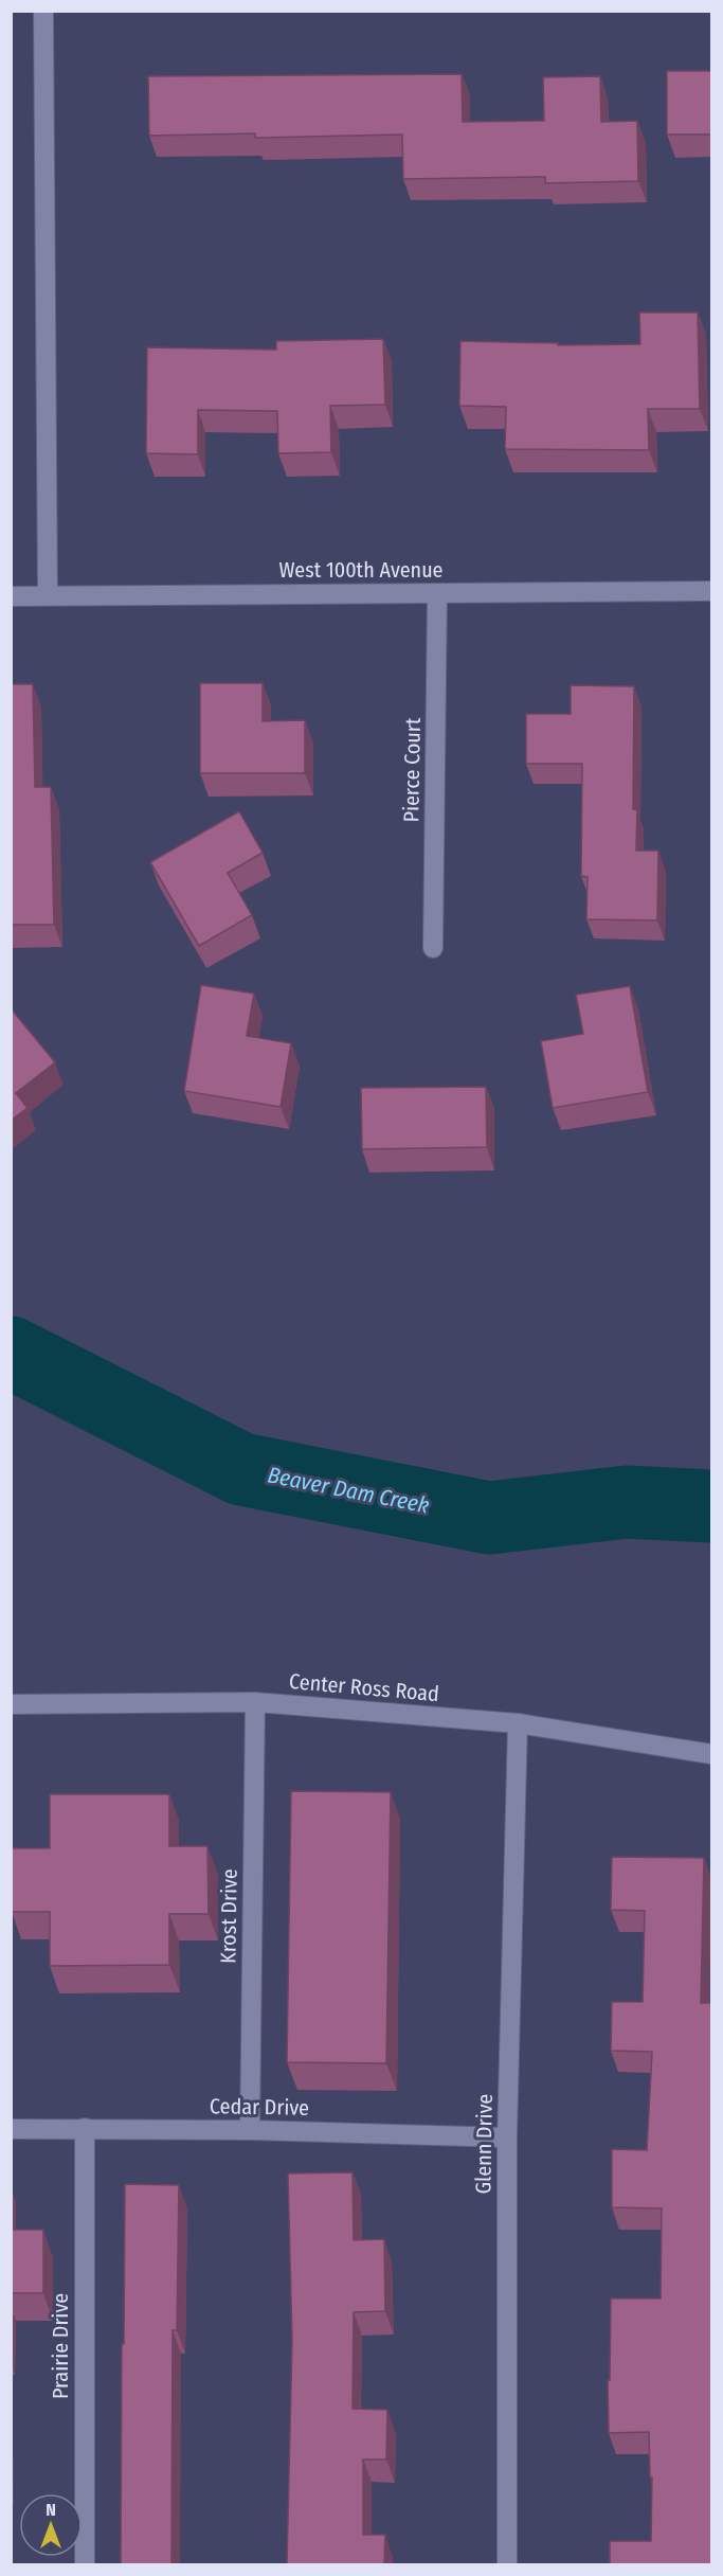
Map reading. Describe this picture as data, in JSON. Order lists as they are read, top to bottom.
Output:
{
  "streets": {
    "street": [
      "West 100th Avenue",
      "Pierce Court",
      "Center Ross Road",
      "Krost Drive",
      "Cedar Drive",
      "Glenn Drive",
      "Prairie Drive"
    ]
  },
  "crossings": [
    ["West 100th Avenue", "Pierce Court"],
    ["Center Ross Road", "Krost Drive"],
    ["Center Ross Road", "Glenn Drive"],
    ["Krost Drive", "Cedar Drive"],
    ["Cedar Drive", "Glenn Drive"],
    ["Cedar Drive", "Prairie Drive"]
  ],
  "water": ["Beaver Dam Creek"],
  "north": "top"
}
